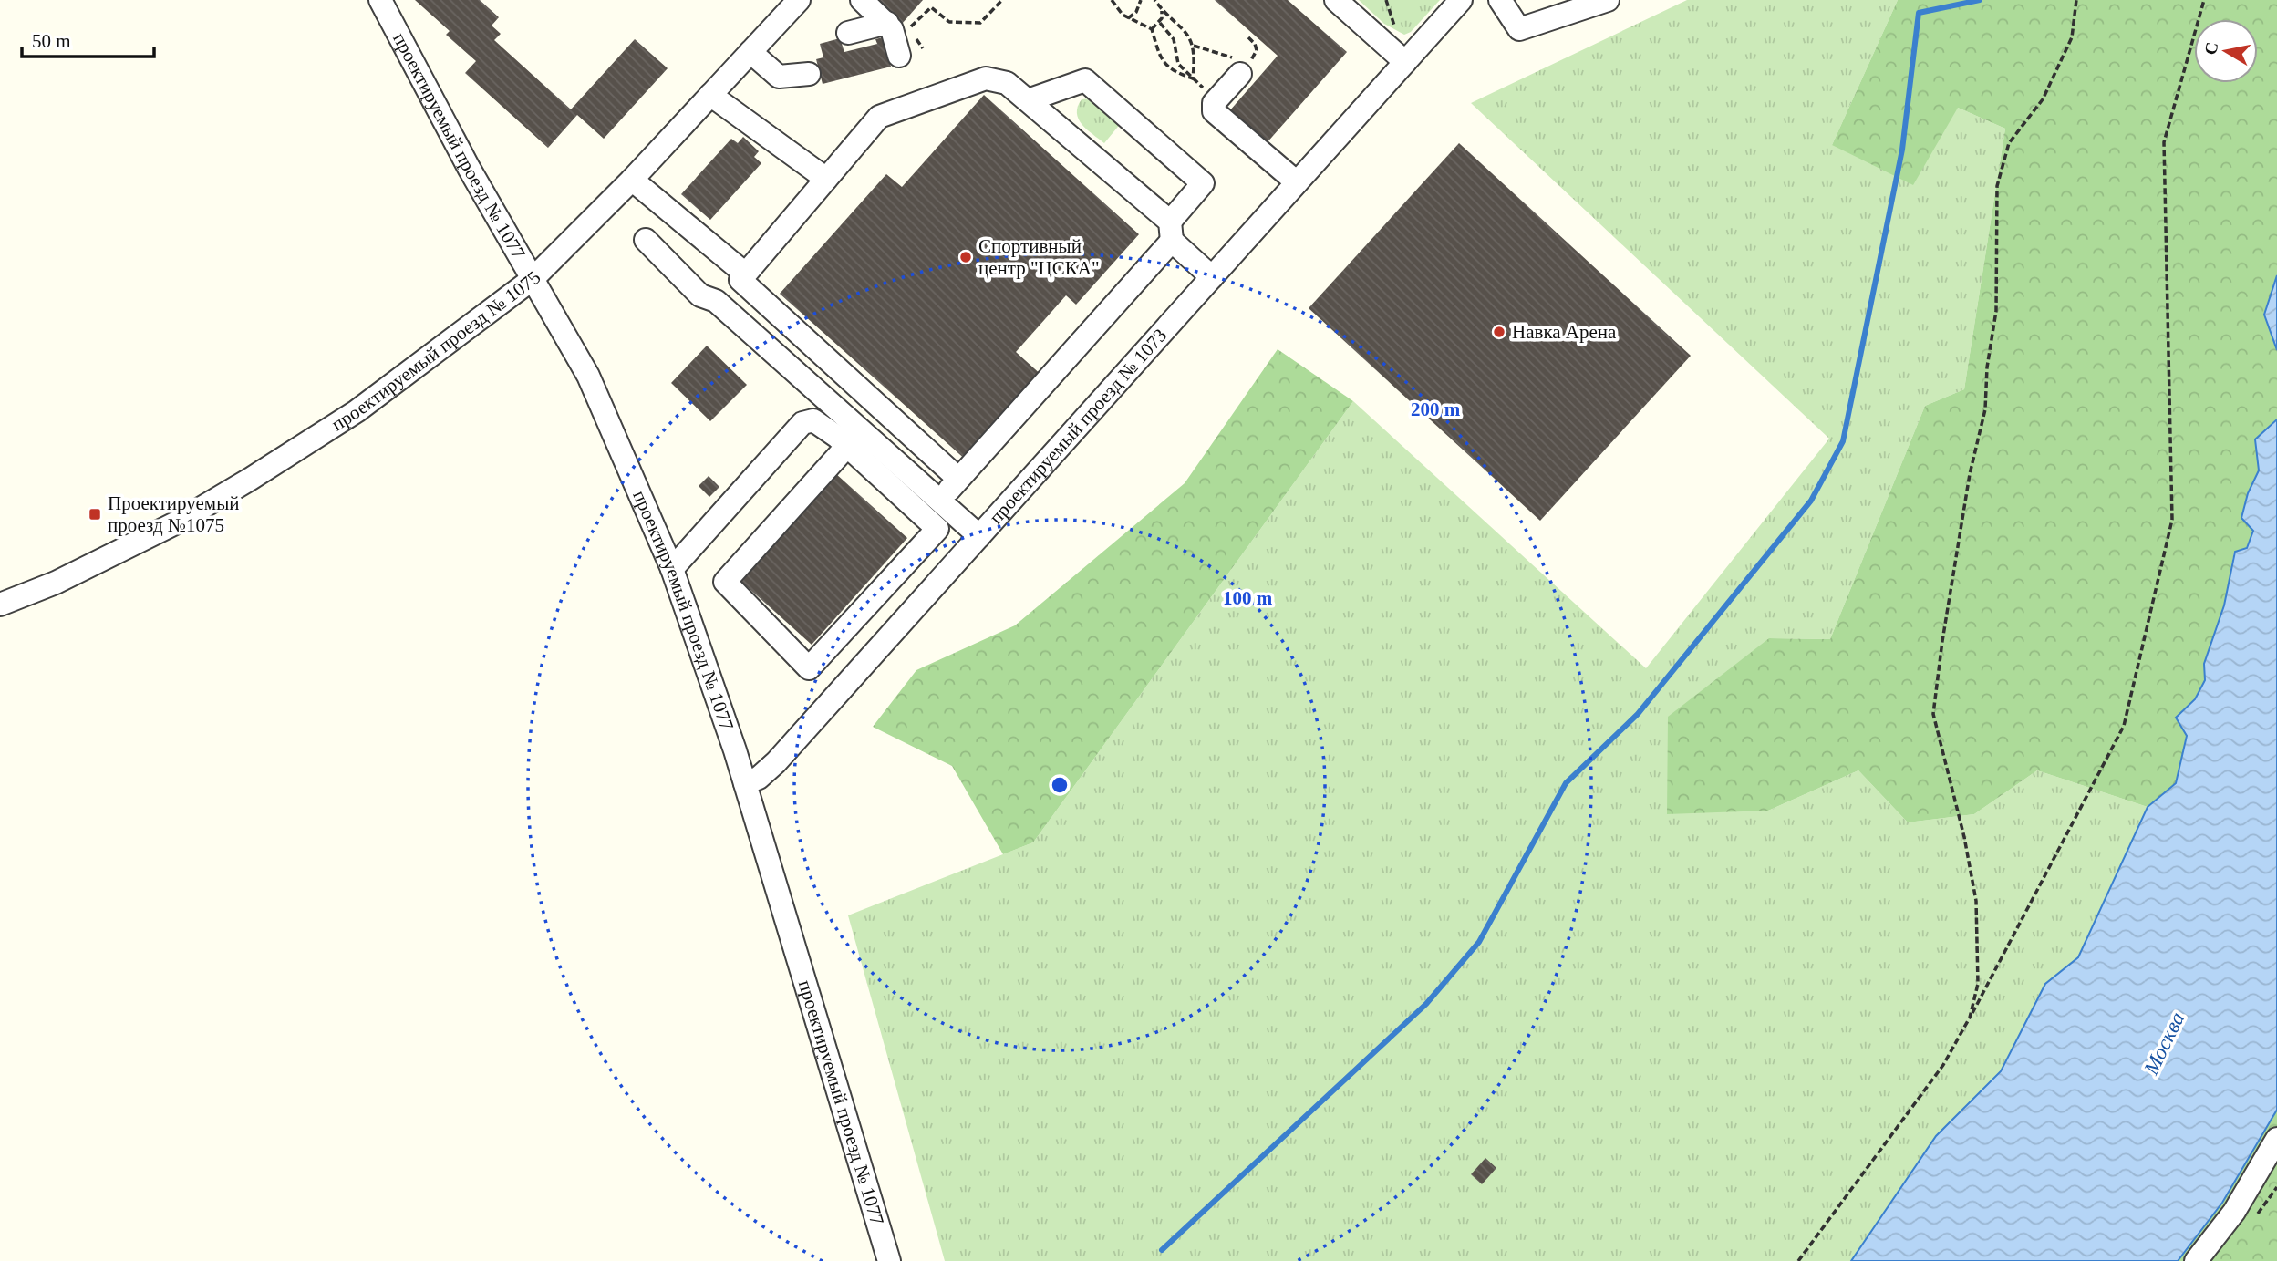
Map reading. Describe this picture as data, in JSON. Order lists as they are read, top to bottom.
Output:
{
  "streets": {
    "street": ["проектируемый проезд № 1077", "проектируемый проезд № 1075", "проектируемый проезд № 1073"]
  },
  "crossings": [
    ["проектируемый проезд № 1077", "проектируемый проезд № 1075"],
    ["проектируемый проезд № 1077", "проектируемый проезд № 1073"]
  ],
  "water": ["Москва"],
  "places": {
    "other": ["Спортивный центр \"ЦСКА\"", "Навка Арена"],
    "transit": ["Проектируемый проезд №1075"]
  },
  "scale_bar": "50 m",
  "north": "left",
  "rings": ["200 m", "100 m"]
}
